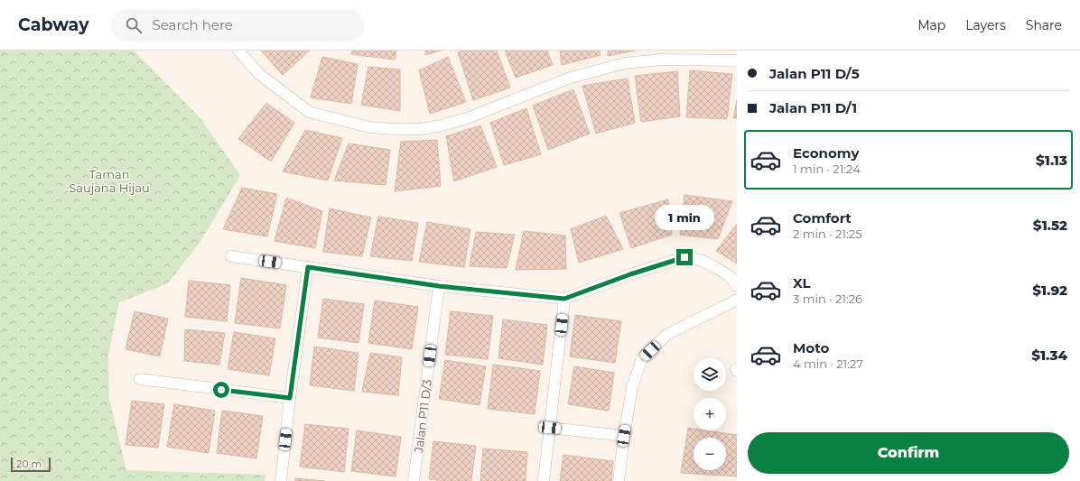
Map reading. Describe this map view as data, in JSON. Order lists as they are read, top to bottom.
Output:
{
  "streets": {
    "street": ["Jalan P11 D/3"]
  },
  "parks": ["Taman Saujana Hijau"],
  "scale_bar": "20 m",
  "page": {
    "header": "Cabway",
    "search": "Search here",
    "nav": ["Map", "Layers", "Share"],
    "banner": ["Jalan P11 D/5", "Jalan P11 D/1"],
    "list": [
      {
        "name": "Economy",
        "note": "1 min · 21:24",
        "value": "$1.13"
      },
      {
        "name": "Comfort",
        "note": "2 min · 21:25",
        "value": "$1.52"
      },
      {
        "name": "XL",
        "note": "3 min · 21:26",
        "value": "$1.92"
      },
      {
        "name": "Moto",
        "note": "4 min · 21:27",
        "value": "$1.34"
      }
    ],
    "bubble": "1 min",
    "map_buttons": ["+", "−"],
    "buttons": "Confirm",
    "scale": "20 m"
  }
}
